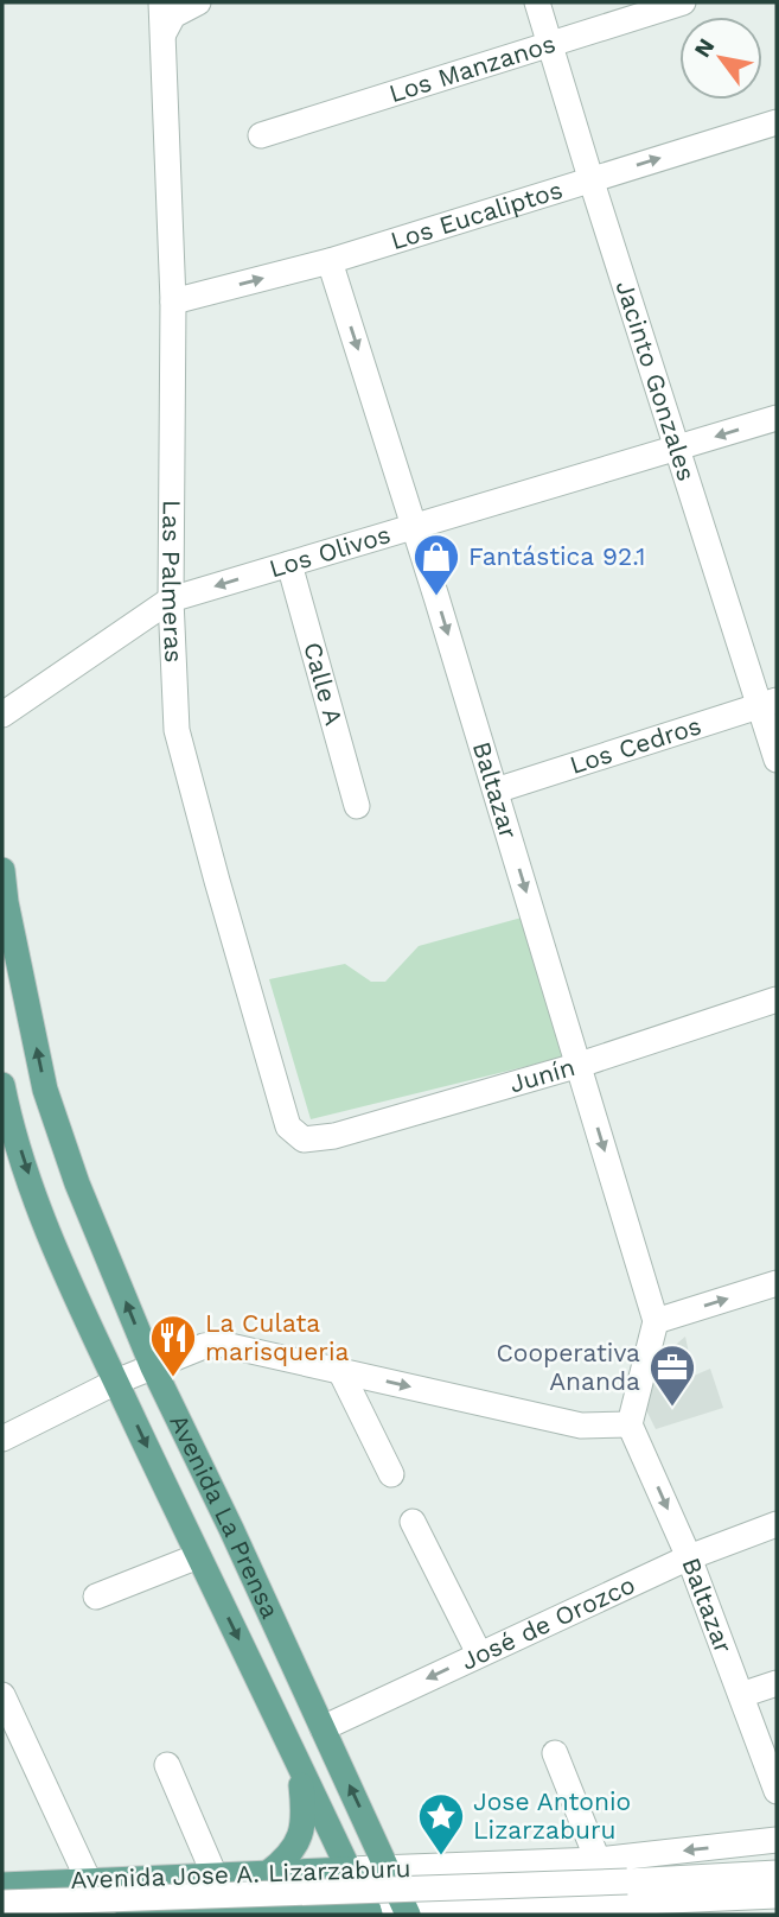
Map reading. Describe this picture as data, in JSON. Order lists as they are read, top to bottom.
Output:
{
  "streets": {
    "main road": ["Avenida La Prensa", "Avenida Jose A. Lizarzaburu"],
    "street": [
      "Los Manzanos",
      "Los Eucaliptos",
      "Jacinto Gonzales",
      "Los Olivos",
      "Las Palmeras",
      "Calle A",
      "Los Cedros",
      "Baltazar",
      "Junín",
      "José de Orozco"
    ]
  },
  "crossings": [
    ["Los Manzanos", "Jacinto Gonzales"],
    ["Los Eucaliptos", "Jacinto Gonzales"],
    ["Los Eucaliptos", "Las Palmeras"],
    ["Los Eucaliptos", "Baltazar"],
    ["Jacinto Gonzales", "Los Olivos"],
    ["Jacinto Gonzales", "Los Cedros"],
    ["Los Olivos", "Las Palmeras"],
    ["Los Olivos", "Calle A"],
    ["Los Olivos", "Baltazar"],
    ["Las Palmeras", "Junín"],
    ["Los Cedros", "Baltazar"],
    ["Baltazar", "Junín"],
    ["Baltazar", "José de Orozco"],
    ["Avenida La Prensa", "José de Orozco"],
    ["Avenida La Prensa", "Avenida Jose A. Lizarzaburu"]
  ],
  "one_way": ["Los Eucaliptos", "Baltazar"],
  "places": {
    "shop": ["Fantástica 92.1"],
    "restaurant": ["La Culata marisqueria"],
    "office": ["Cooperativa Ananda"],
    "place": ["Jose Antonio Lizarzaburu"]
  },
  "north": "top left"
}
